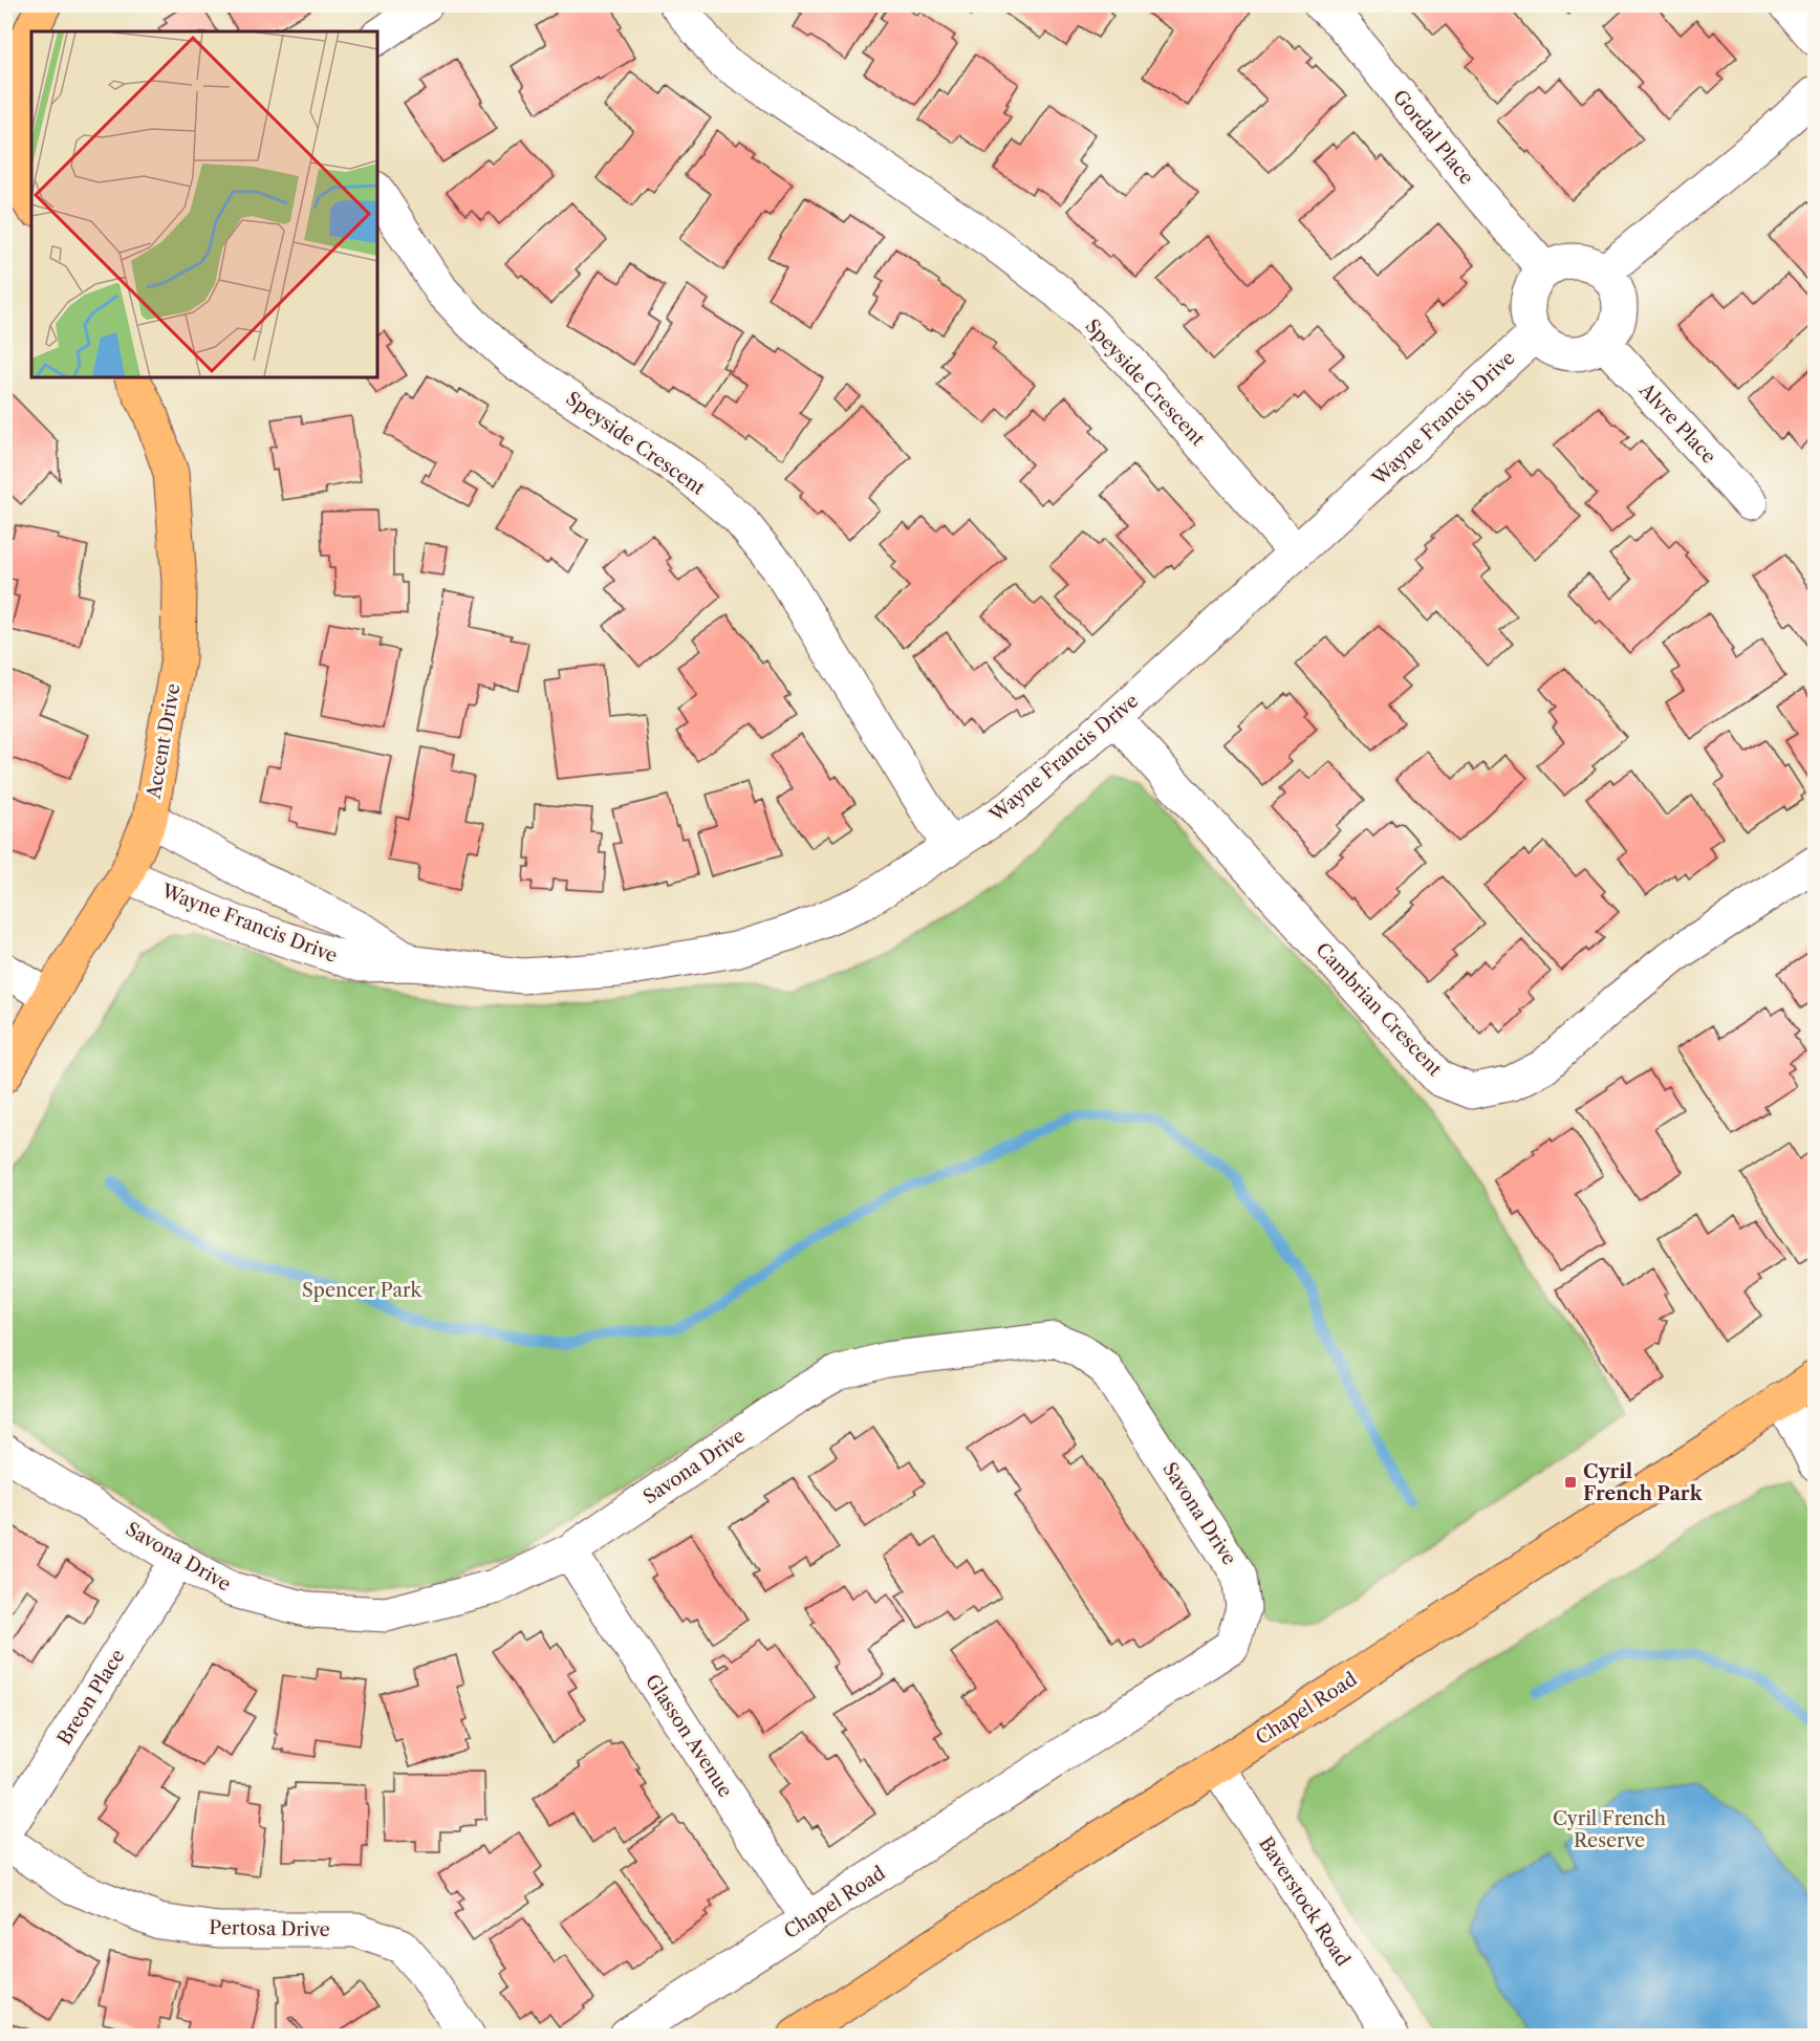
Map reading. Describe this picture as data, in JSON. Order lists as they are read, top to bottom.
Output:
{
  "streets": {
    "main road": ["Accent Drive", "Chapel Road"],
    "street": [
      "Gordal Place",
      "Speyside Crescent",
      "Wayne Francis Drive",
      "Alvre Place",
      "Cambrian Crescent",
      "Savona Drive",
      "Breon Place",
      "Glasson Avenue",
      "Baverstock Road",
      "Pertosa Drive"
    ]
  },
  "crossings": [
    ["Gordal Place", "Wayne Francis Drive"],
    ["Gordal Place", "Alvre Place"],
    ["Speyside Crescent", "Wayne Francis Drive"],
    ["Wayne Francis Drive", "Alvre Place"],
    ["Wayne Francis Drive", "Accent Drive"],
    ["Wayne Francis Drive", "Cambrian Crescent"],
    ["Savona Drive", "Breon Place"],
    ["Savona Drive", "Chapel Road"],
    ["Savona Drive", "Glasson Avenue"],
    ["Chapel Road", "Glasson Avenue"],
    ["Chapel Road", "Baverstock Road"]
  ],
  "parks": ["Spencer Park", "Cyril French Reserve"],
  "places": {
    "transit": ["Cyril French Park"]
  }
}
